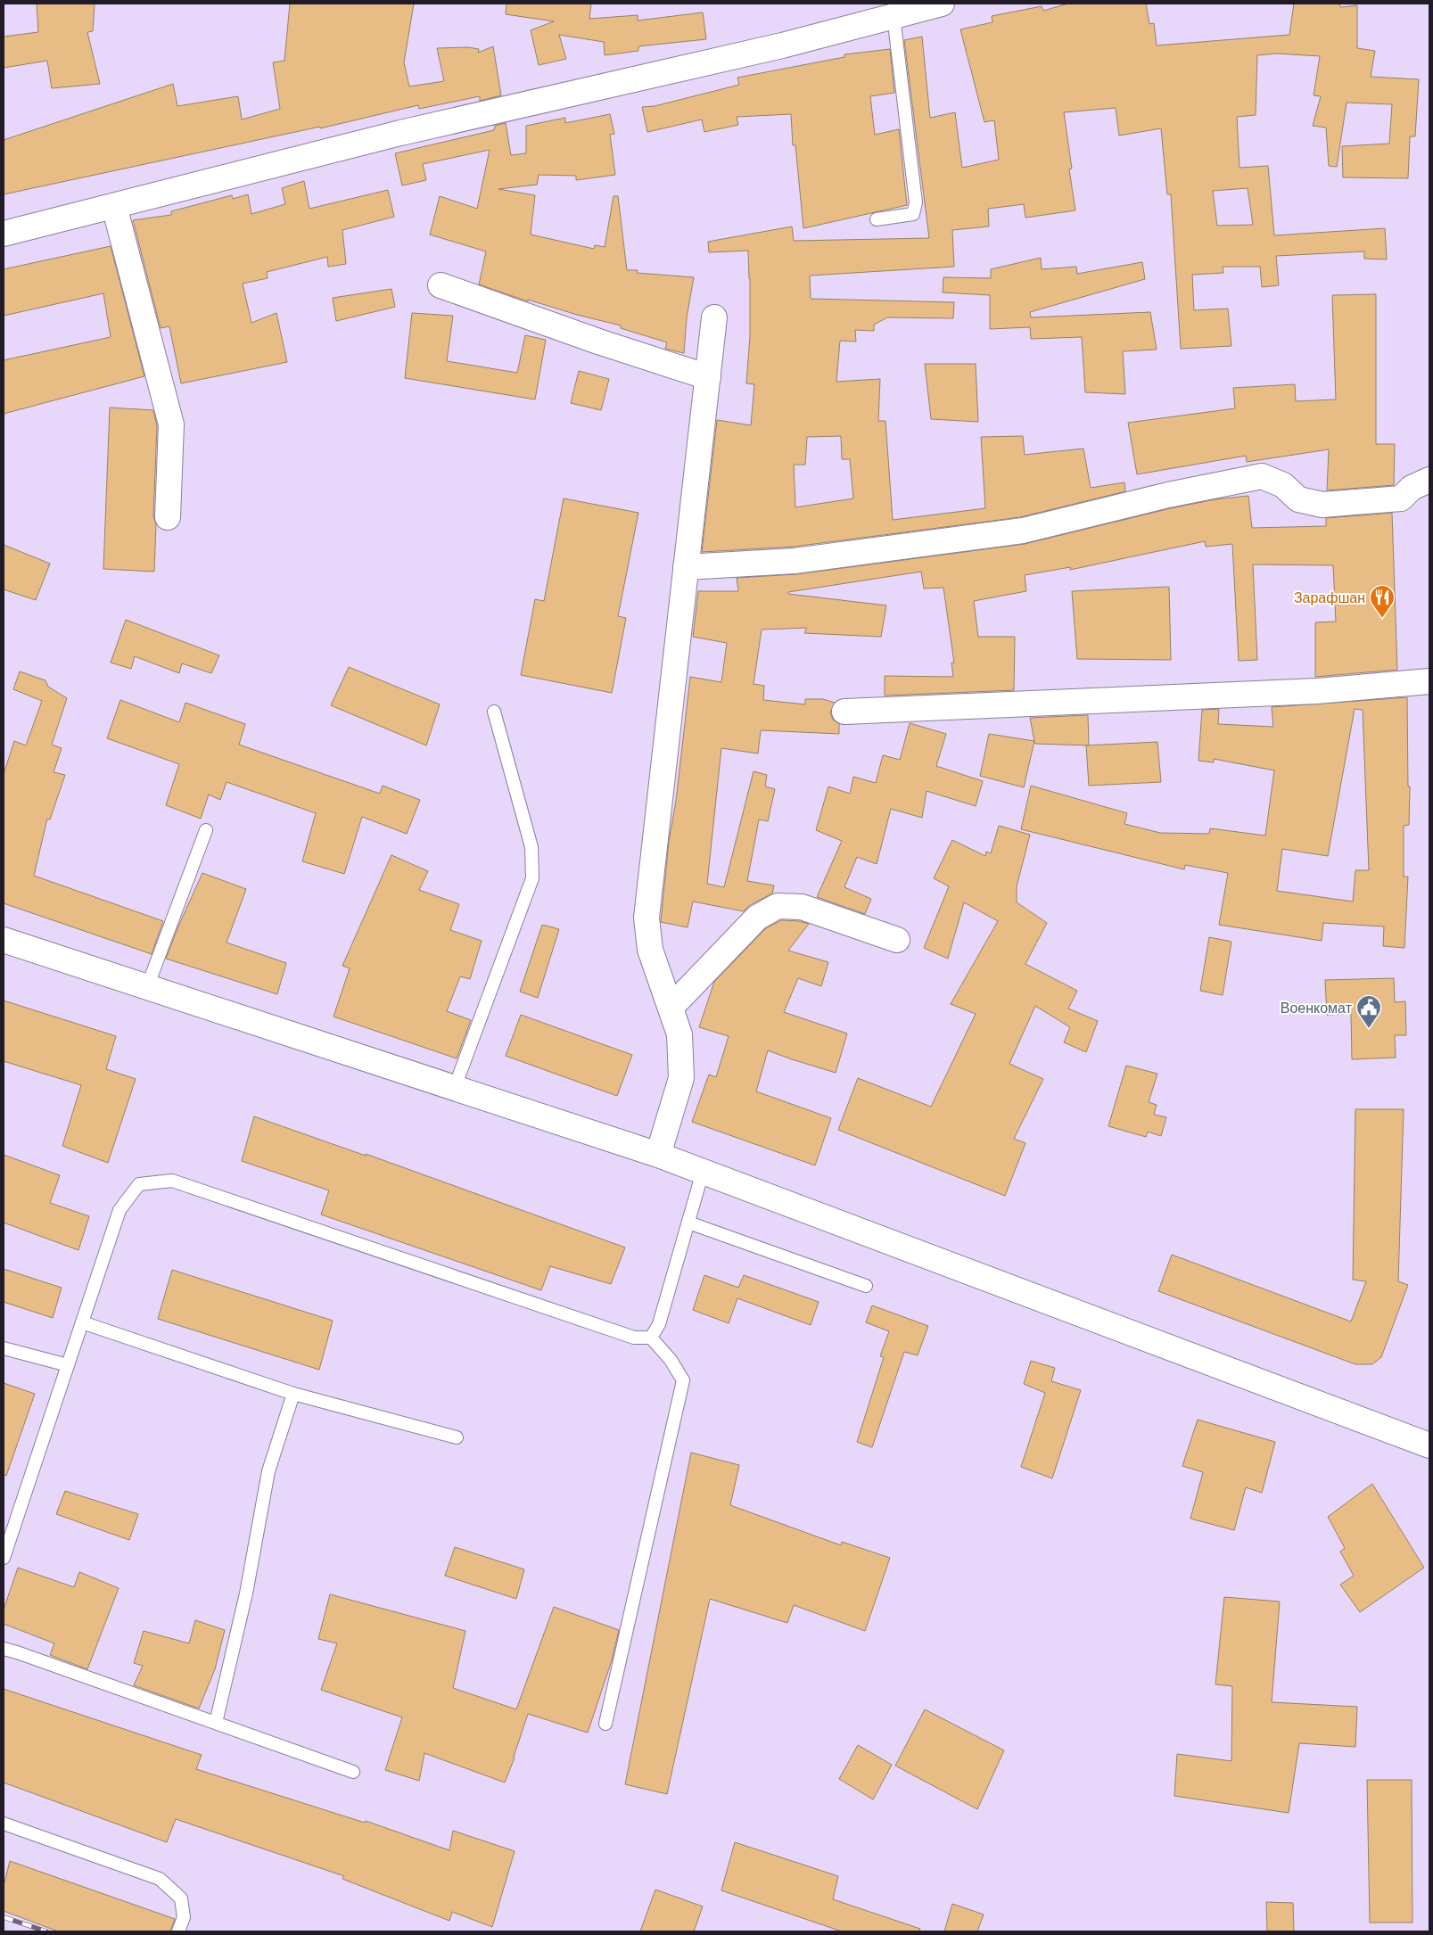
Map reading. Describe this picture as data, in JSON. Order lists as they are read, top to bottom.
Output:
{
  "places": {
    "restaurant": ["Зарафшан"],
    "public building": ["Военкомат"]
  }
}
